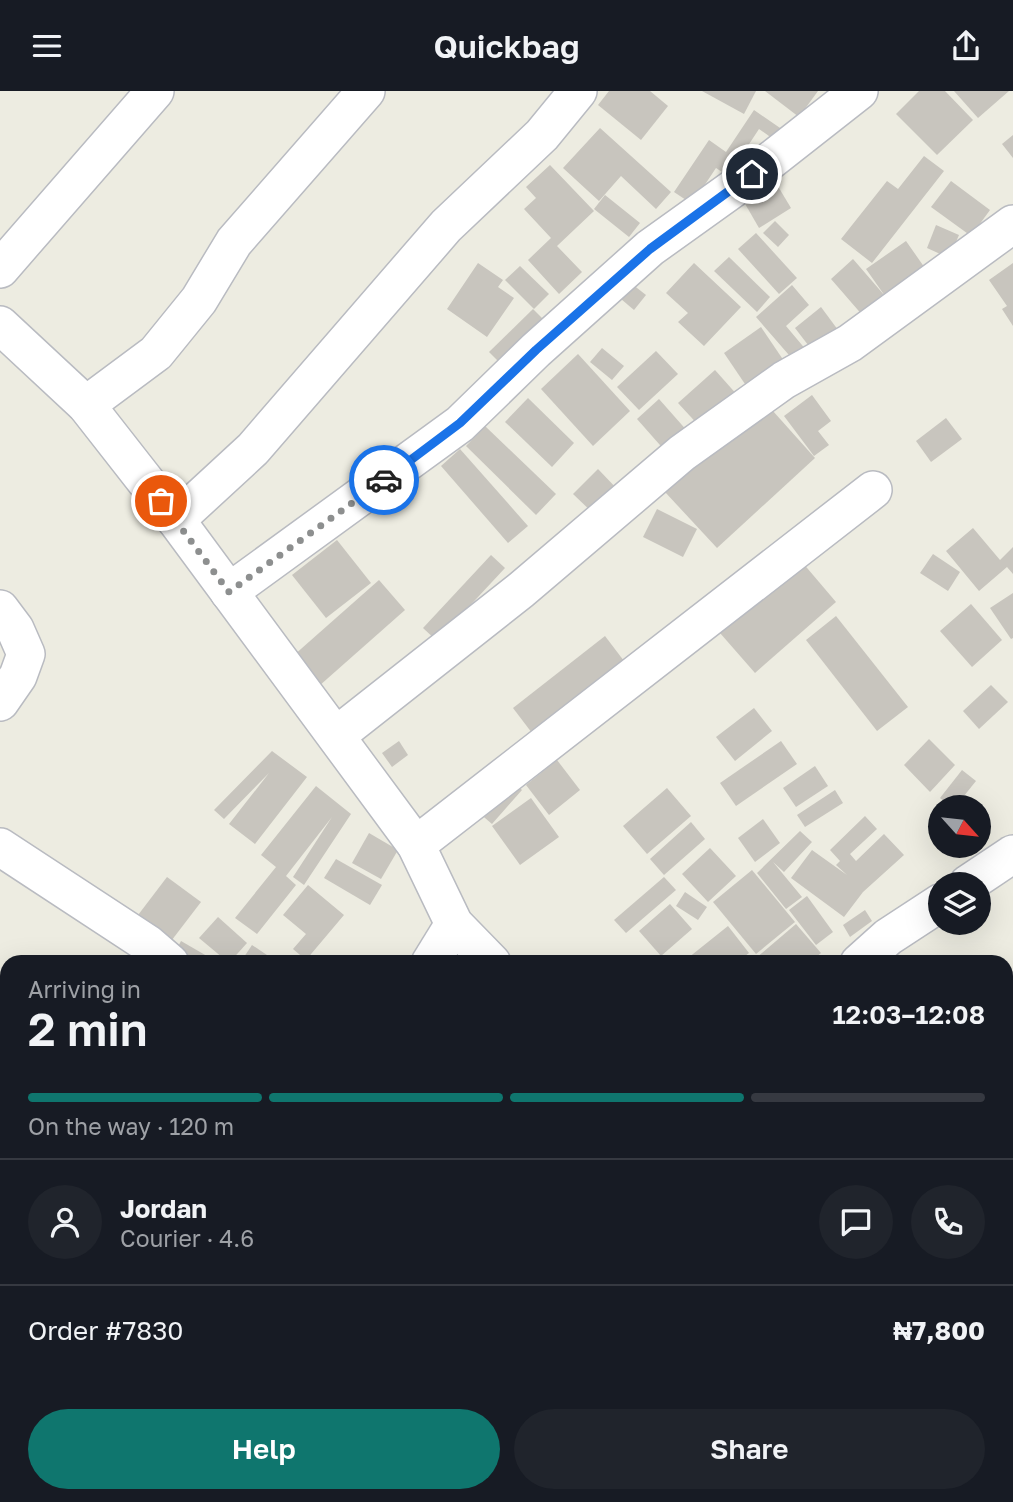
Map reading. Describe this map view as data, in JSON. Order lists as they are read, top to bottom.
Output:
{
  "north": "bottom right",
  "page": {
    "header": "Quickbag",
    "heading": ["2 min", "Arriving in", "12:03–12:08"],
    "panel": [
      "Jordan",
      "Courier · 4.6",
      "Order #7830",
      "₦7,800"
    ],
    "bar": "On the way · 120 m",
    "buttons": ["Help", "Share"]
  }
}
